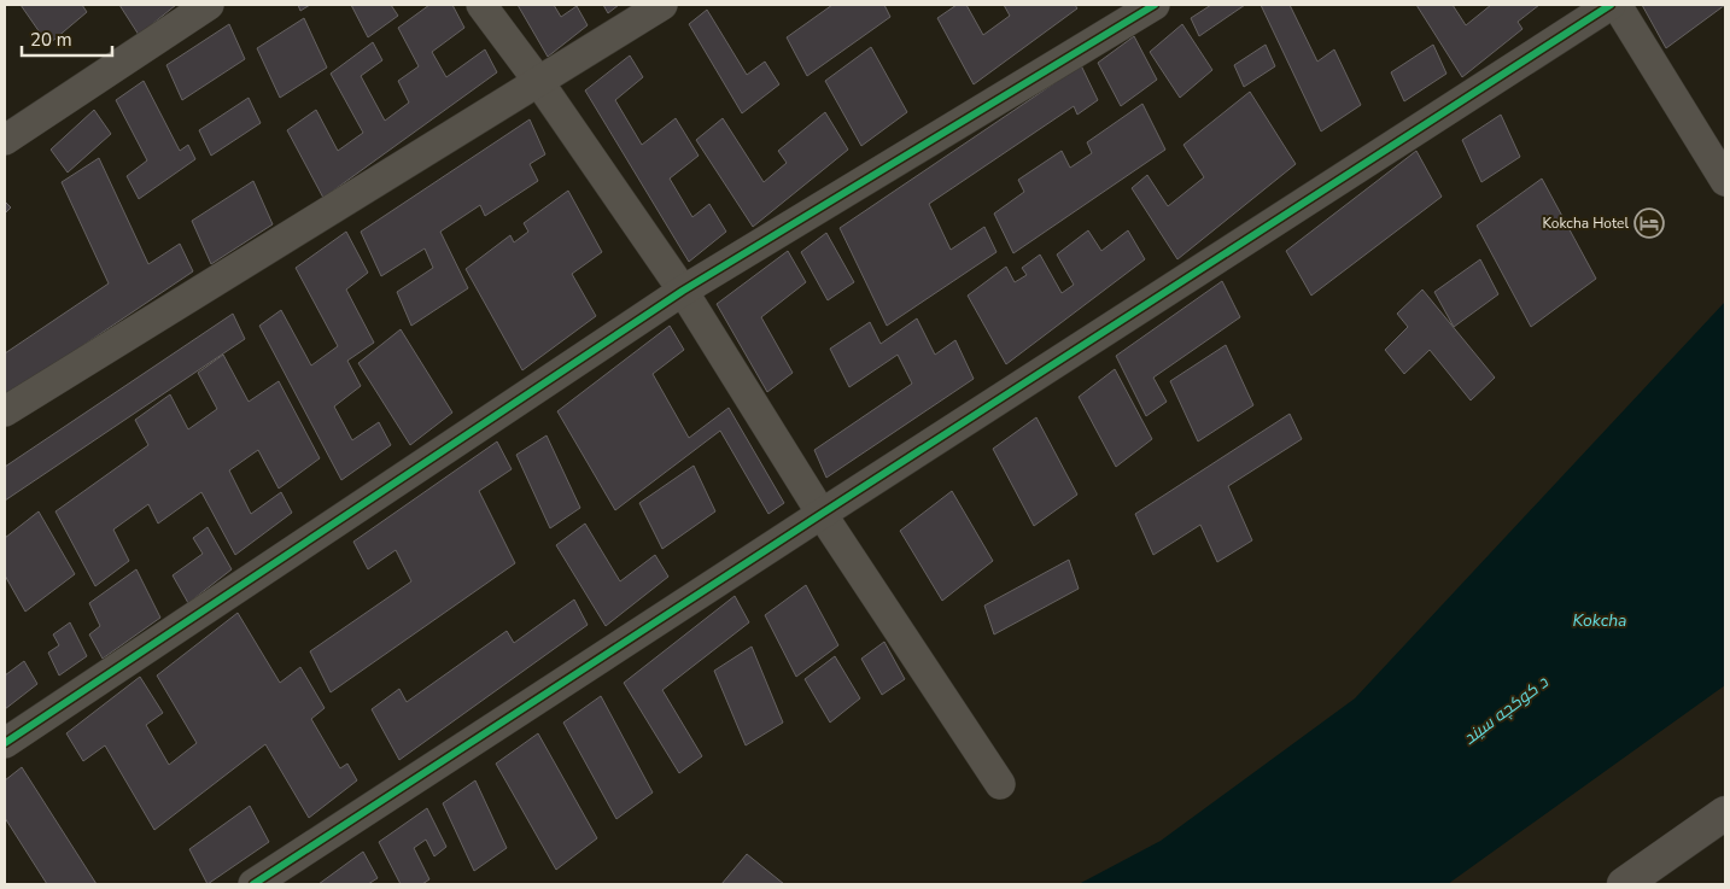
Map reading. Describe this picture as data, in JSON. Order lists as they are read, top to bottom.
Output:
{
  "water": ["Kokcha", "د کوکچه سیند"],
  "places": {
    "hotel": ["Kokcha Hotel"]
  },
  "scale_bar": "20 m"
}
